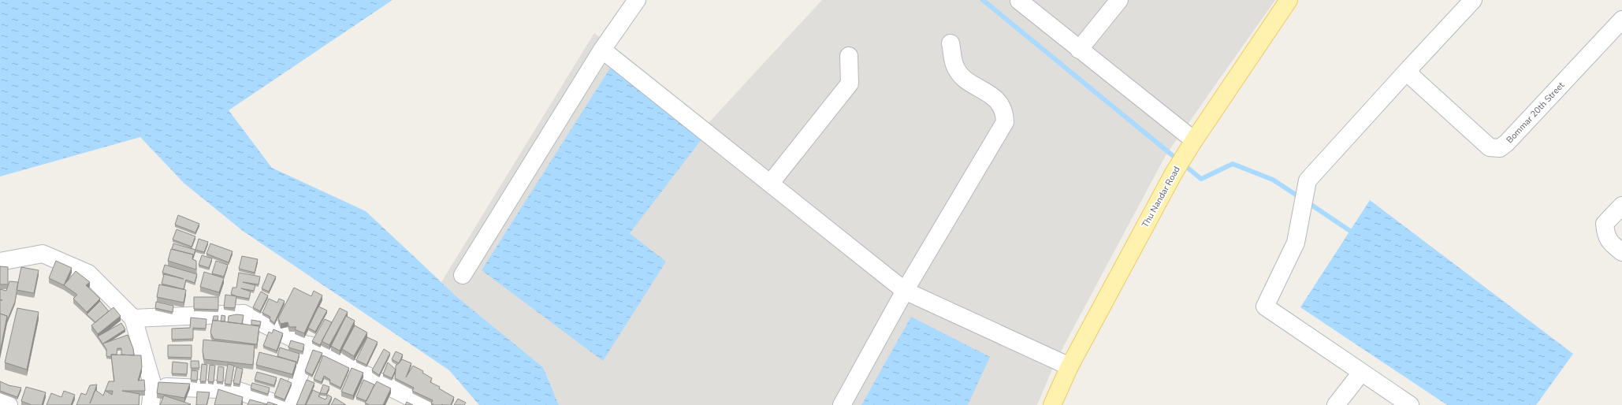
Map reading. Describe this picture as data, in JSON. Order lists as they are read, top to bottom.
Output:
{
  "streets": {
    "main road": ["Thu Nandar Road"],
    "street": ["Bommar 20th Street"]
  }
}
